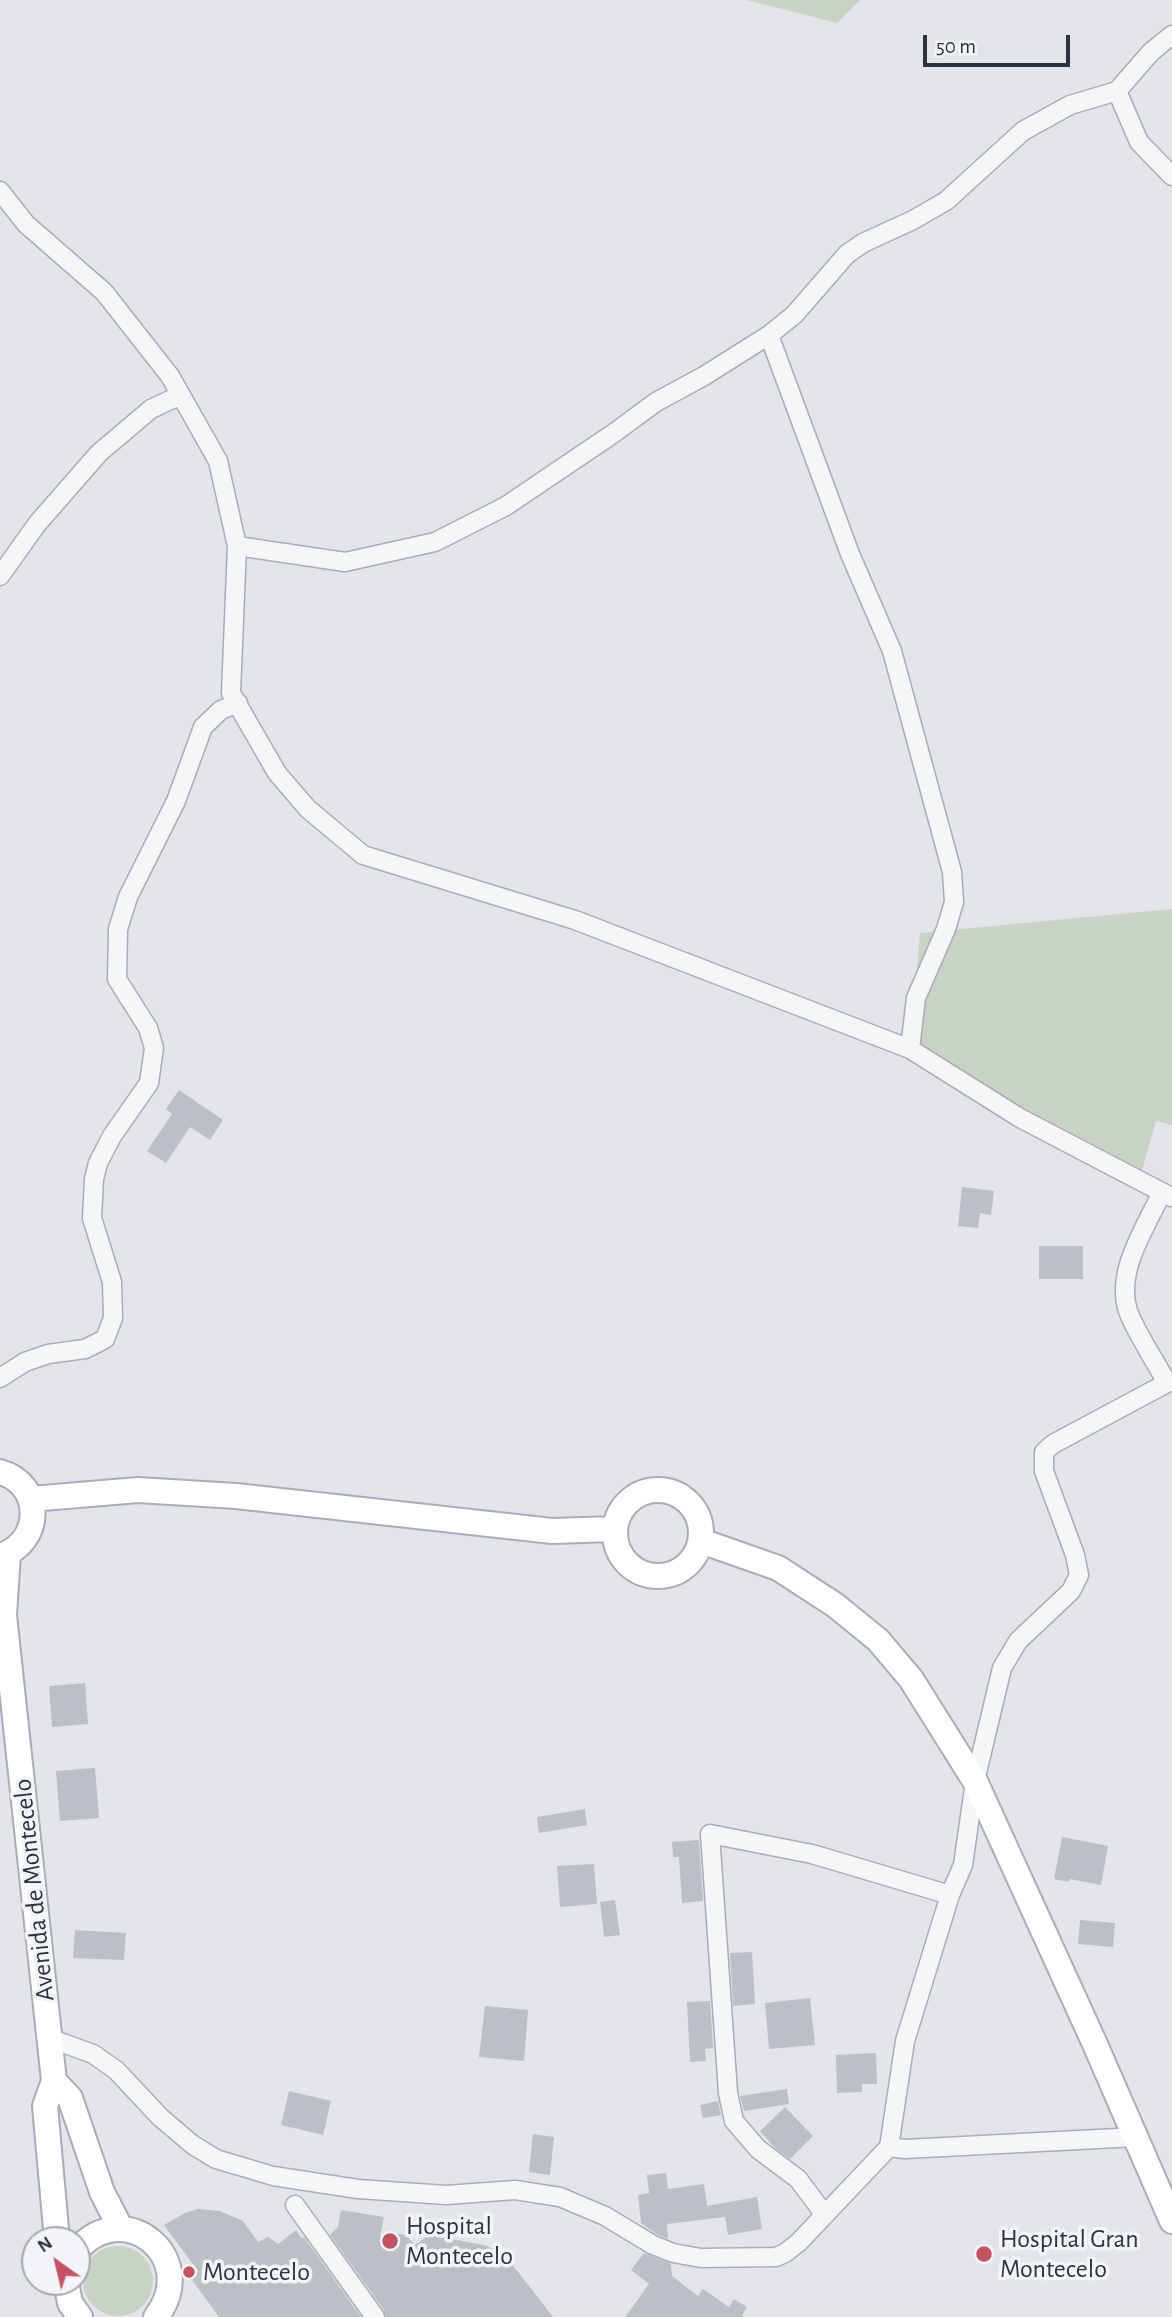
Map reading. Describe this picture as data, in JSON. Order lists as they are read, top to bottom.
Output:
{
  "streets": {
    "street": ["Avenida de Montecelo"]
  },
  "places": ["Hospital Montecelo", "Hospital Gran Montecelo", "Montecelo"],
  "scale_bar": "50 m",
  "north": "top left"
}
